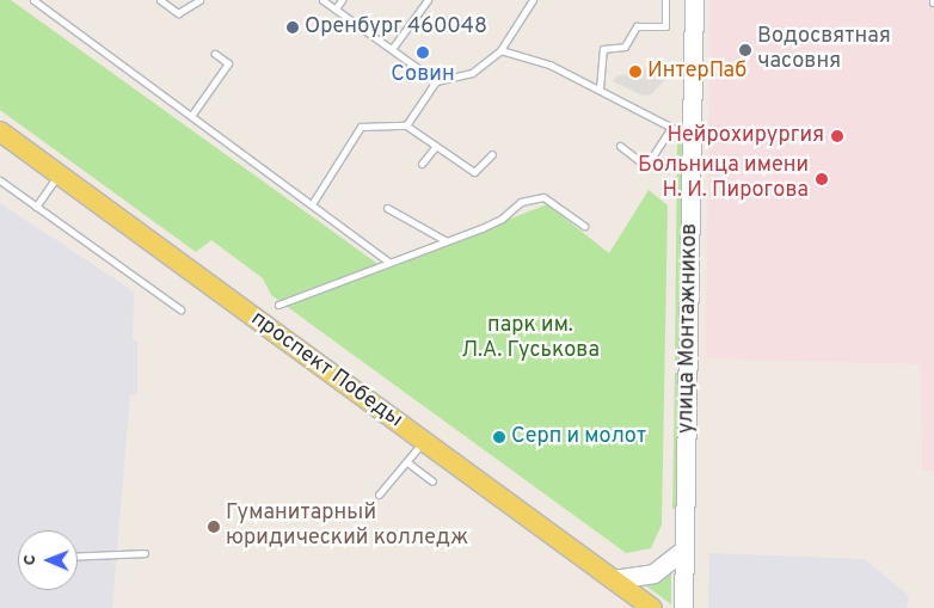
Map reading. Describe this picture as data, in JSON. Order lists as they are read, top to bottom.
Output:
{
  "streets": {
    "main road": ["улица Монтажников", "проспект Победы"]
  },
  "parks": ["парк им. Л.А. Гуськова"],
  "places": [
    "Оренбург 460048",
    "Водосвятная часовня",
    "Совин",
    "ИнтерПаб",
    "Нейрохирургия",
    "Больница имени Н. И. Пирогова",
    "Серп и молот",
    "Гуманитарный юридический колледж"
  ],
  "north": "left"
}
